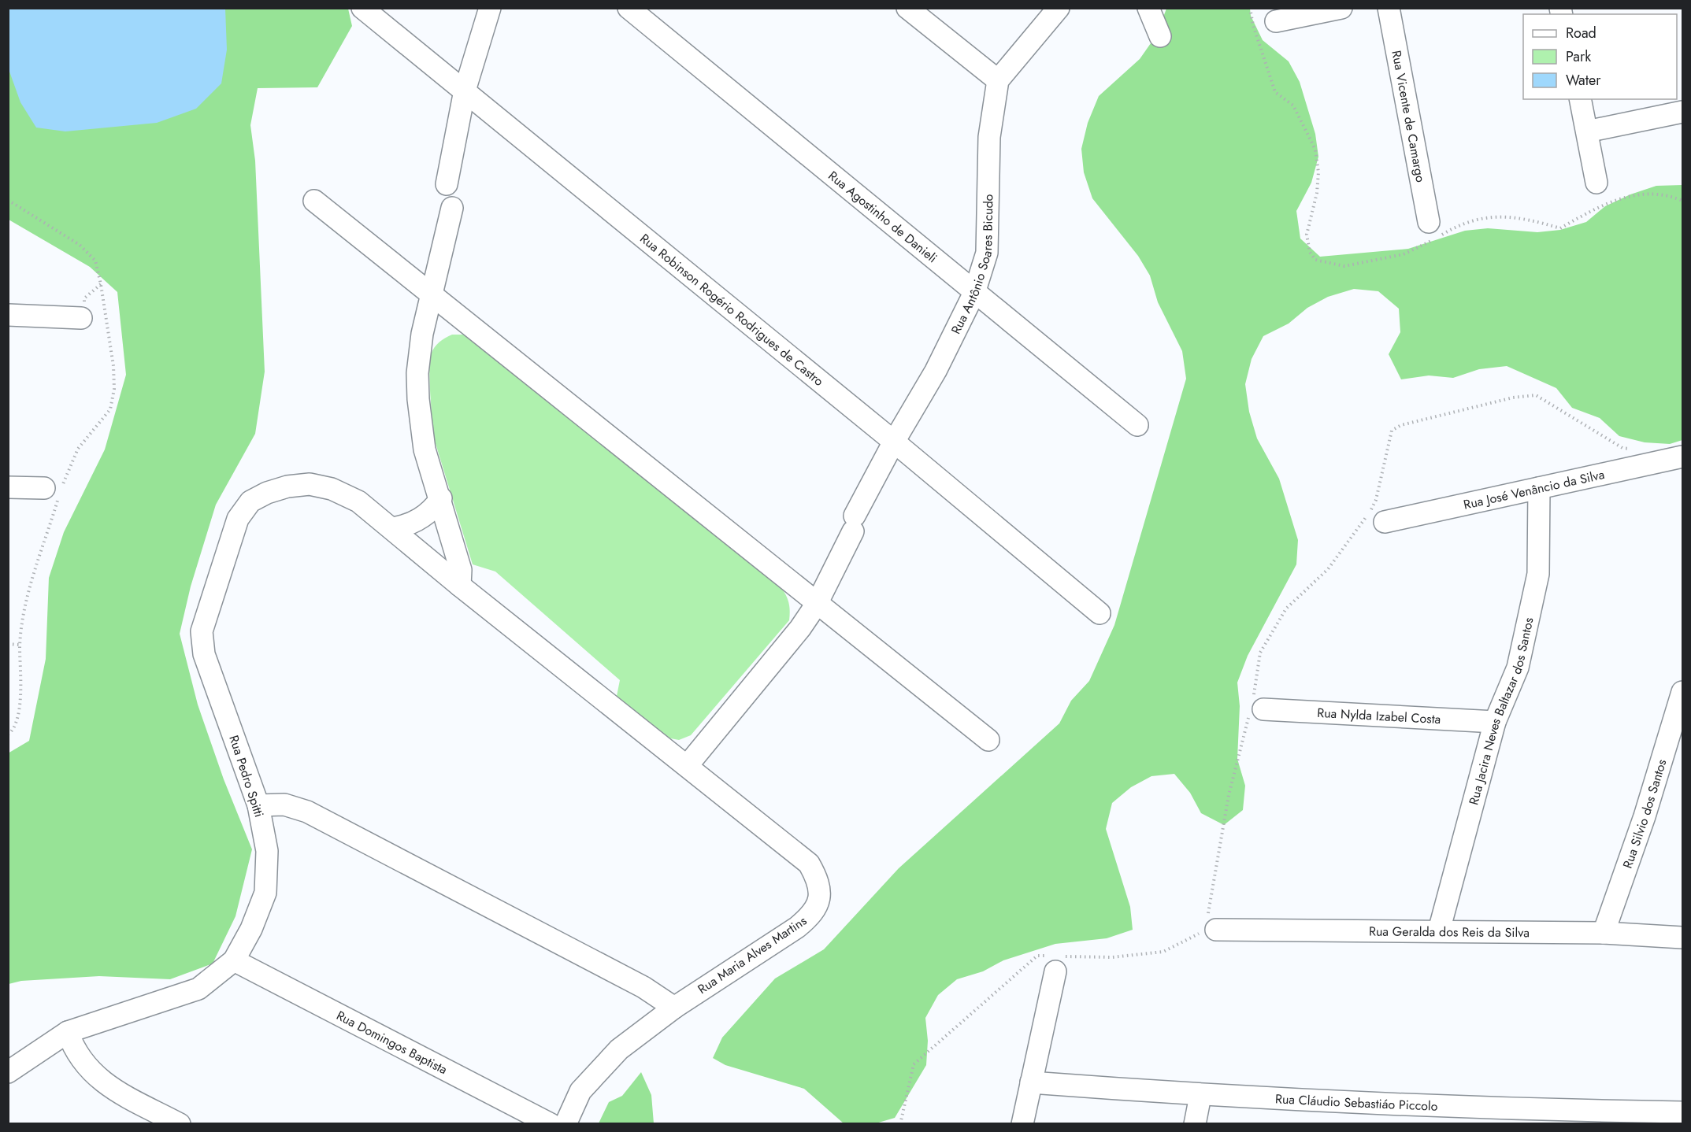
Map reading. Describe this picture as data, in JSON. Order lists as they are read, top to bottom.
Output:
{
  "streets": {
    "street": [
      "Rua Vicente de Camargo",
      "Rua Agostinho de Danieli",
      "Rua Antônio Soares Bicudo",
      "Rua Robinson Rogério Rodrigues de Castro",
      "Rua José Venâncio da Silva",
      "Rua Jacira Neves Baltazar dos Santos",
      "Rua Nylda Izabel Costa",
      "Rua Pedro Spitti",
      "Rua Silvio dos Santos",
      "Rua Geralda dos Reis da Silva",
      "Rua Maria Alves Martins",
      "Rua Domingos Baptista",
      "Rua Cláudio Sebastiáo Piccolo"
    ]
  },
  "crossings": [
    ["Rua Agostinho de Danieli", "Rua Antônio Soares Bicudo"],
    ["Rua Antônio Soares Bicudo", "Rua Robinson Rogério Rodrigues de Castro"],
    ["Rua Antônio Soares Bicudo", "Rua Maria Alves Martins"],
    ["Rua José Venâncio da Silva", "Rua Jacira Neves Baltazar dos Santos"],
    ["Rua Jacira Neves Baltazar dos Santos", "Rua Nylda Izabel Costa"],
    ["Rua Jacira Neves Baltazar dos Santos", "Rua Geralda dos Reis da Silva"],
    ["Rua Pedro Spitti", "Rua Maria Alves Martins"],
    ["Rua Pedro Spitti", "Rua Domingos Baptista"],
    ["Rua Silvio dos Santos", "Rua Geralda dos Reis da Silva"]
  ],
  "legend": ["Road", "Park", "Water"]
}
